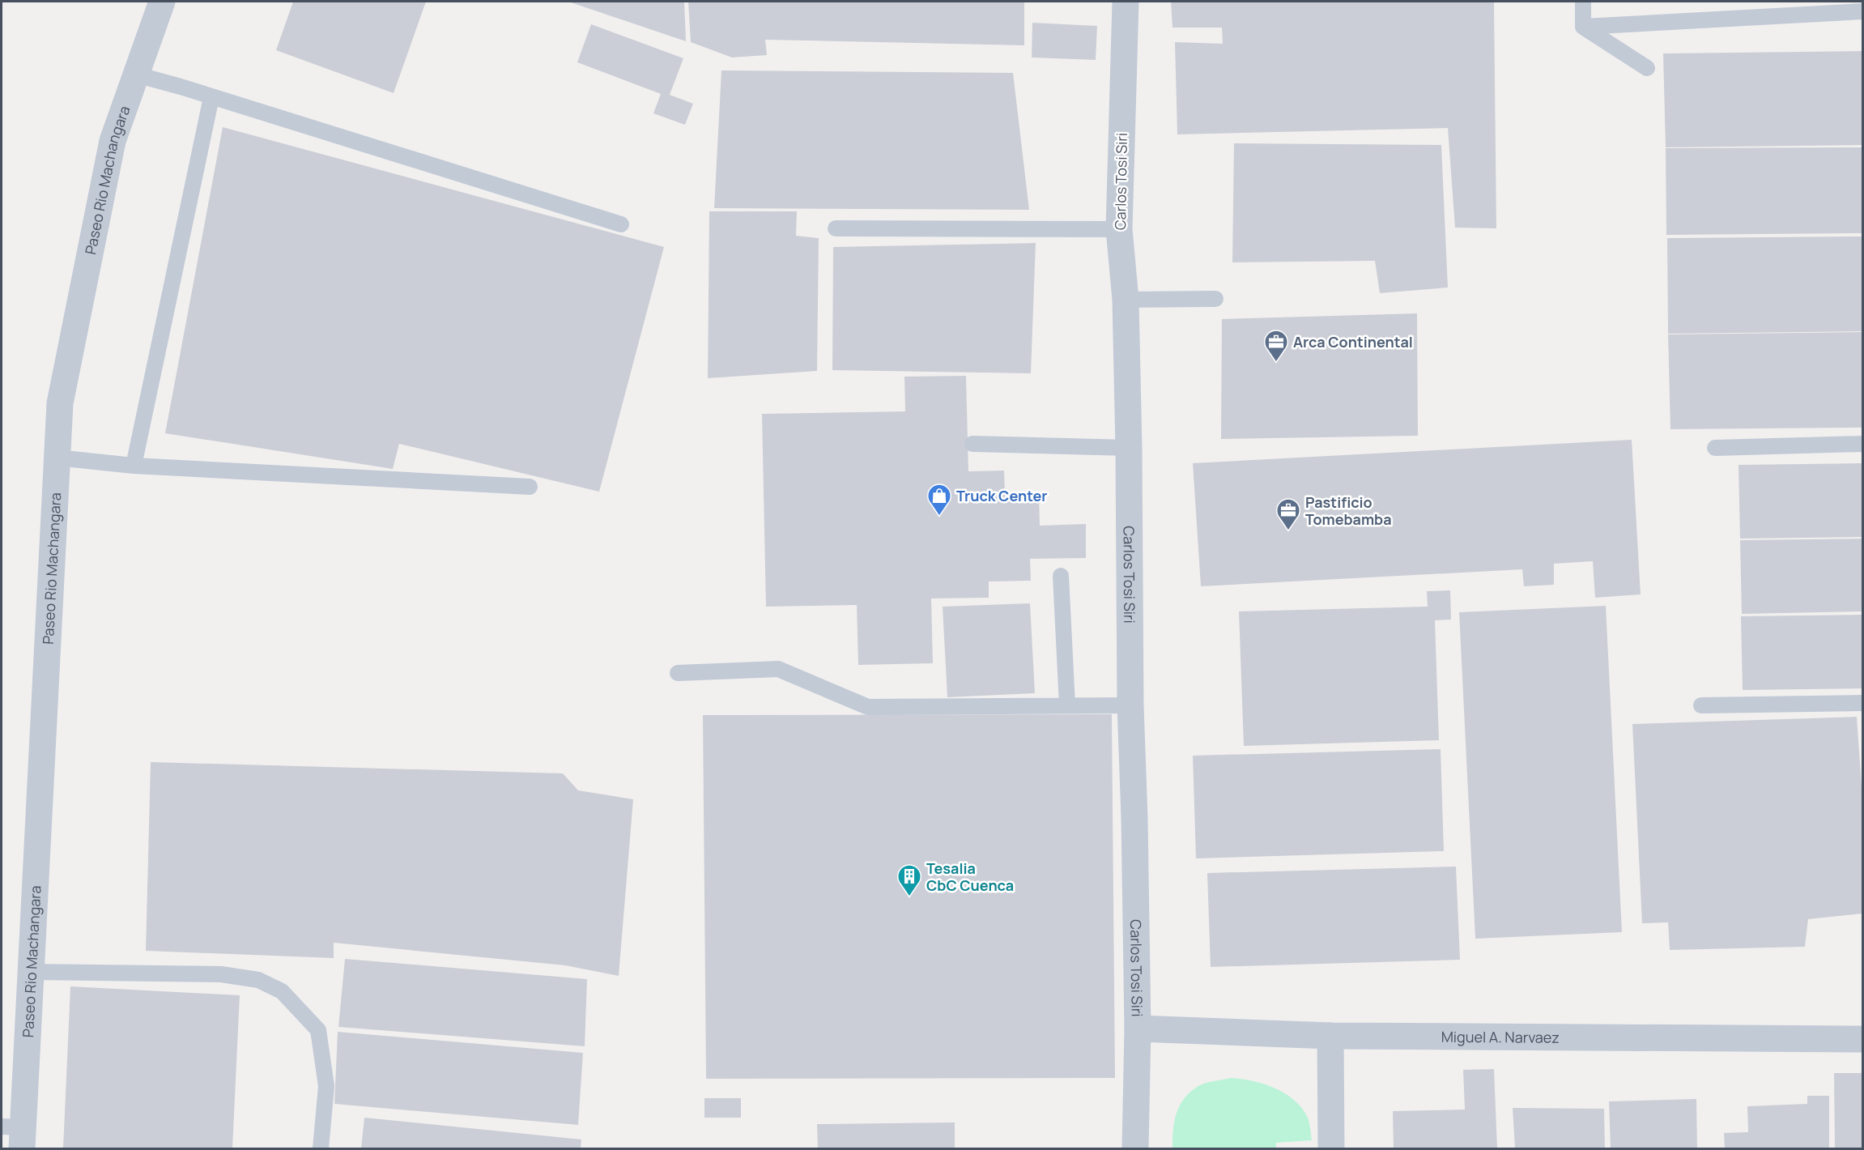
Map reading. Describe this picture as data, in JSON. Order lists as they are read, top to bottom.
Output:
{
  "streets": {
    "street": ["Paseo Rio Machangara", "Carlos Tosi Siri", "Miguel A. Narvaez"]
  },
  "crossings": [
    ["Carlos Tosi Siri", "Miguel A. Narvaez"]
  ],
  "places": {
    "office": ["Arca Continental", "Pastificio Tomebamba"],
    "shop": ["Truck Center"],
    "building": ["Tesalia CbC Cuenca"]
  }
}
